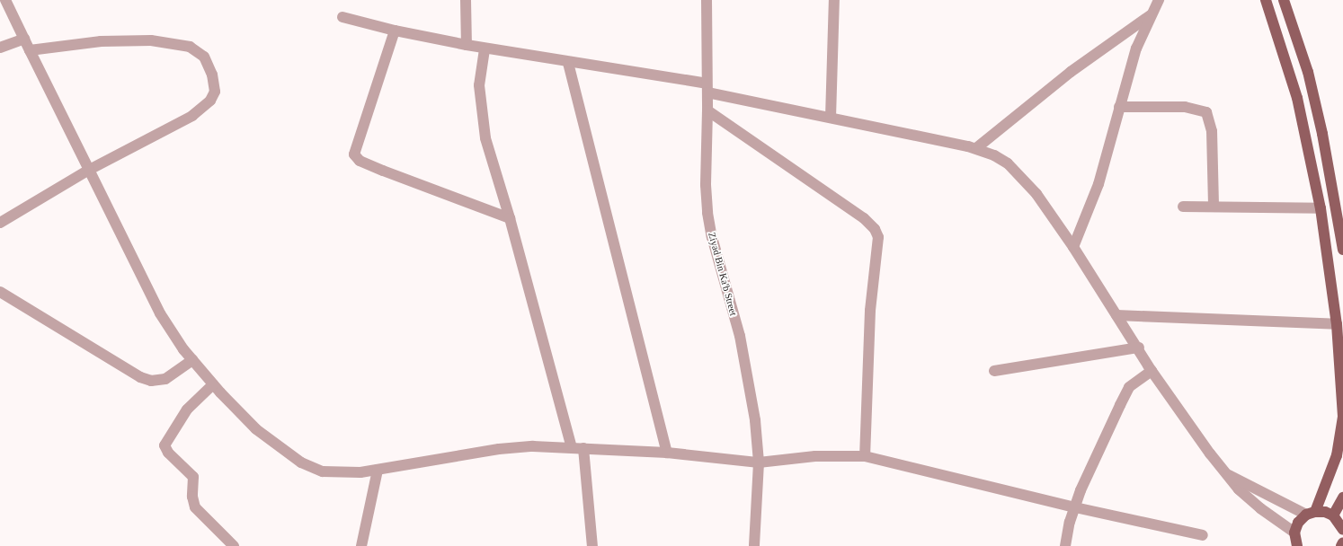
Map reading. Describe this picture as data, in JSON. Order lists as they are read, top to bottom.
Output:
{
  "streets": {
    "street": ["Ziyad Bin Ka'b Street"]
  }
}
